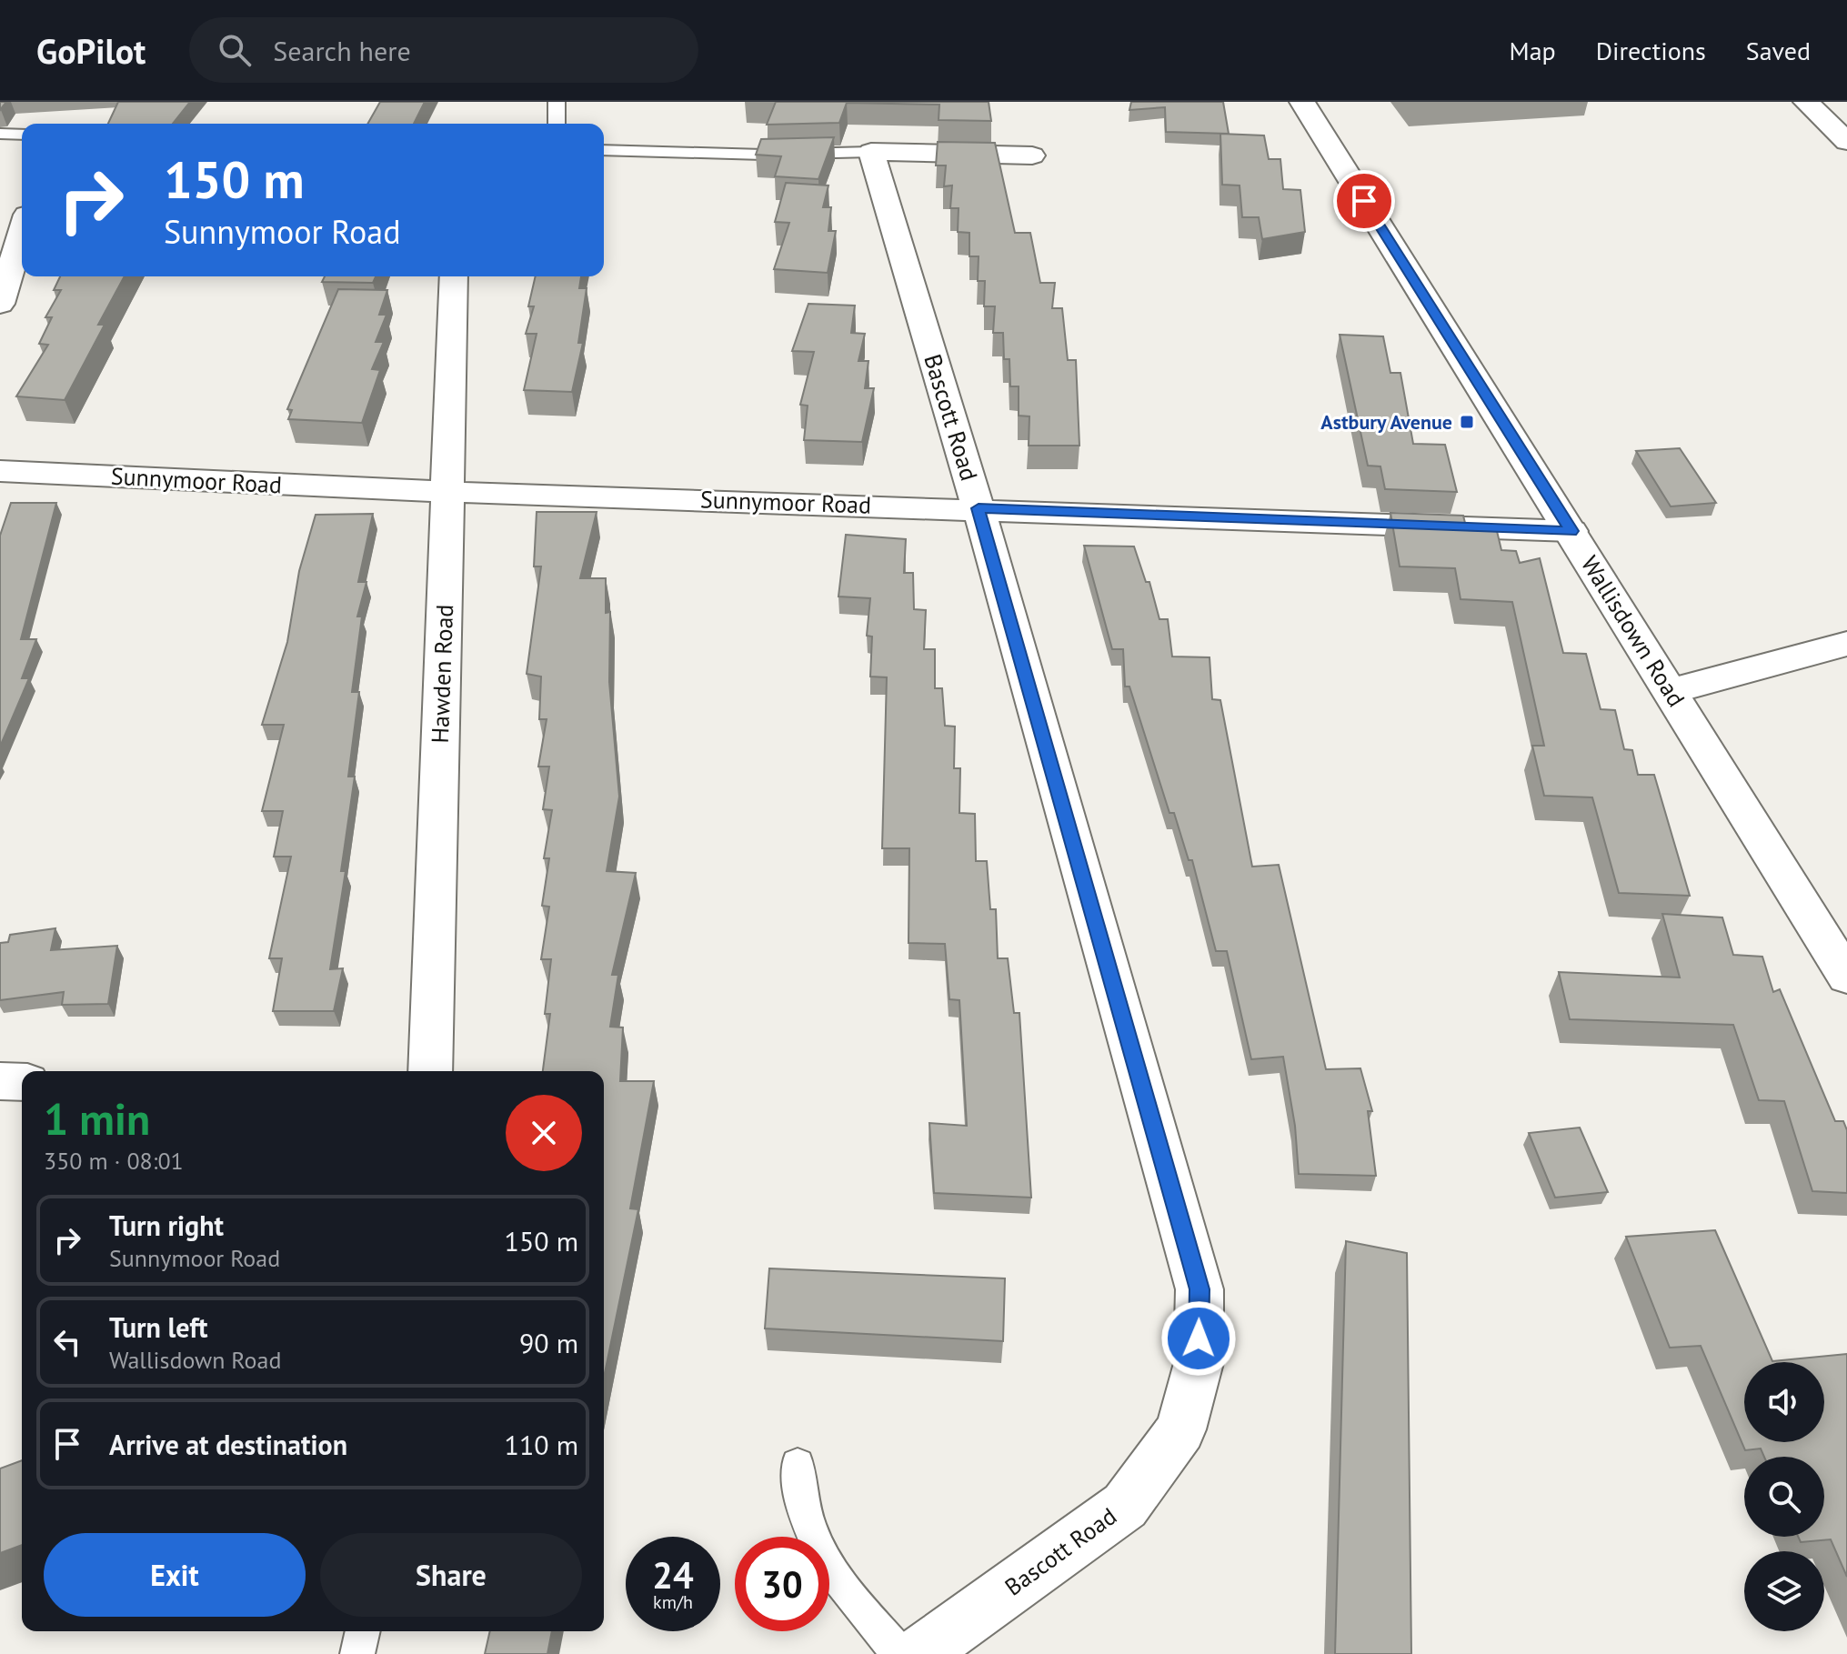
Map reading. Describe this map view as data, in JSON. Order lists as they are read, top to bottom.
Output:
{
  "streets": {
    "street": [
      "Bascott Road",
      "Sunnymoor Road",
      "Wallisdown Road",
      "Hawden Road"
    ]
  },
  "crossings": [
    ["Bascott Road", "Sunnymoor Road"],
    ["Sunnymoor Road", "Wallisdown Road"],
    ["Sunnymoor Road", "Hawden Road"]
  ],
  "places": {
    "transit": ["Astbury Avenue"]
  },
  "page": {
    "header": "GoPilot",
    "search": "Search here",
    "nav": ["Map", "Directions", "Saved"],
    "turn": ["150 m", "Sunnymoor Road"],
    "heading": ["1 min", "350 m · 08:01"],
    "list": [
      {
        "name": "Turn right",
        "note": "Sunnymoor Road",
        "value": "150 m"
      },
      {
        "name": "Turn left",
        "note": "Wallisdown Road",
        "value": "90 m"
      },
      {
        "name": "Arrive at destination",
        "value": "110 m"
      }
    ],
    "buttons": ["Exit", "Share"],
    "speed": "24 km/h",
    "limit": "30"
  }
}
